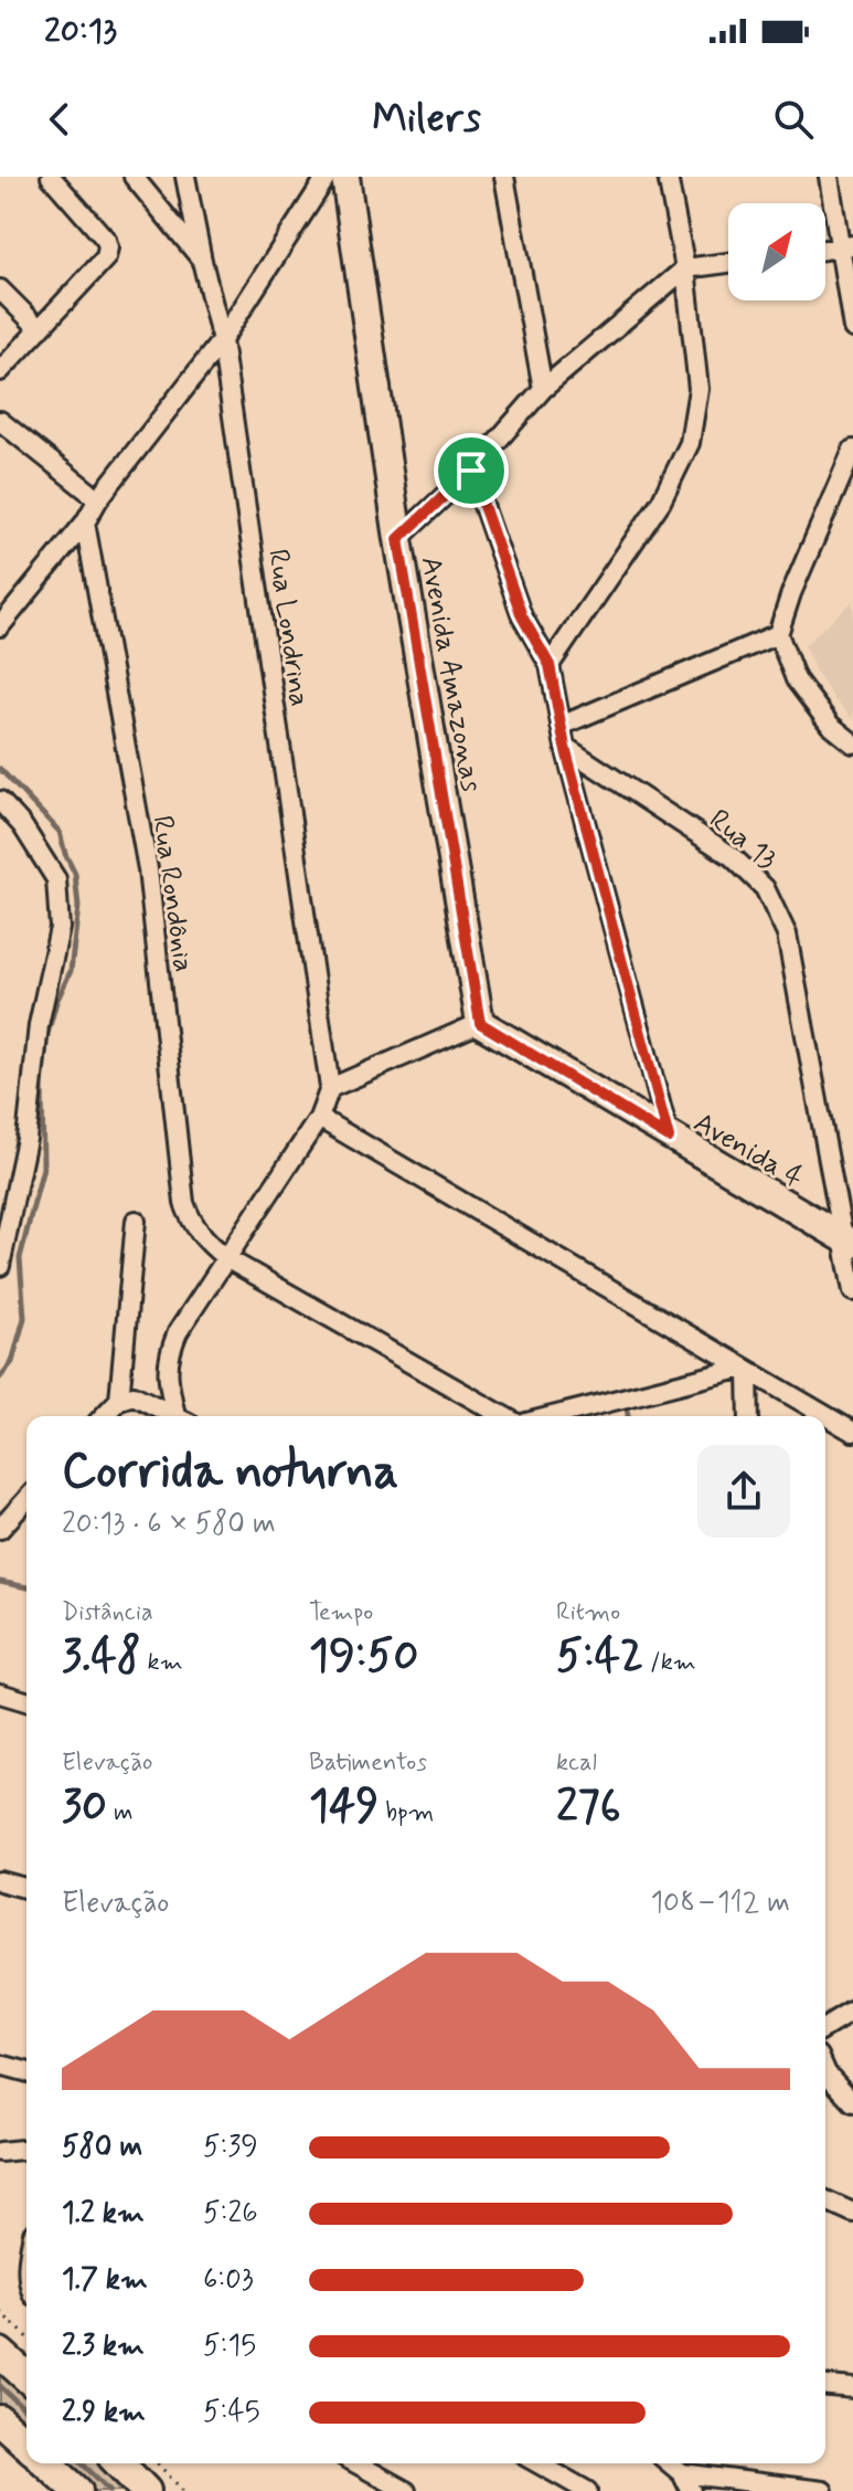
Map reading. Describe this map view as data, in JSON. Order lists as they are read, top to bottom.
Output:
{
  "streets": {
    "street": [
      "Rua Londrina",
      "Avenida Amazonas",
      "Rua 13",
      "Rua Rondônia",
      "Avenida 4"
    ]
  },
  "crossings": [
    ["Avenida Amazonas", "Avenida 4"],
    ["Rua 13", "Avenida 4"]
  ],
  "north": "top right",
  "page": {
    "status": "20:13",
    "header": "Milers",
    "heading": ["Corrida noturna", "20:13 · 6 × 580 m"],
    "stats": [
      ["Distância", "3.48 km"],
      ["Tempo", "19:50"],
      ["Ritmo", "5:42 /km"],
      ["Elevação", "30 m"],
      ["Batimentos", "149 bpm"],
      ["kcal", "276"]
    ],
    "chart": ["Elevação", "108–112 m"],
    "list": [
      {
        "name": "580 m",
        "note": "5:39"
      },
      {
        "name": "1.2 km",
        "note": "5:26"
      },
      {
        "name": "1.7 km",
        "note": "6:03"
      },
      {
        "name": "2.3 km",
        "note": "5:15"
      },
      {
        "name": "2.9 km",
        "note": "5:45"
      }
    ]
  }
}
